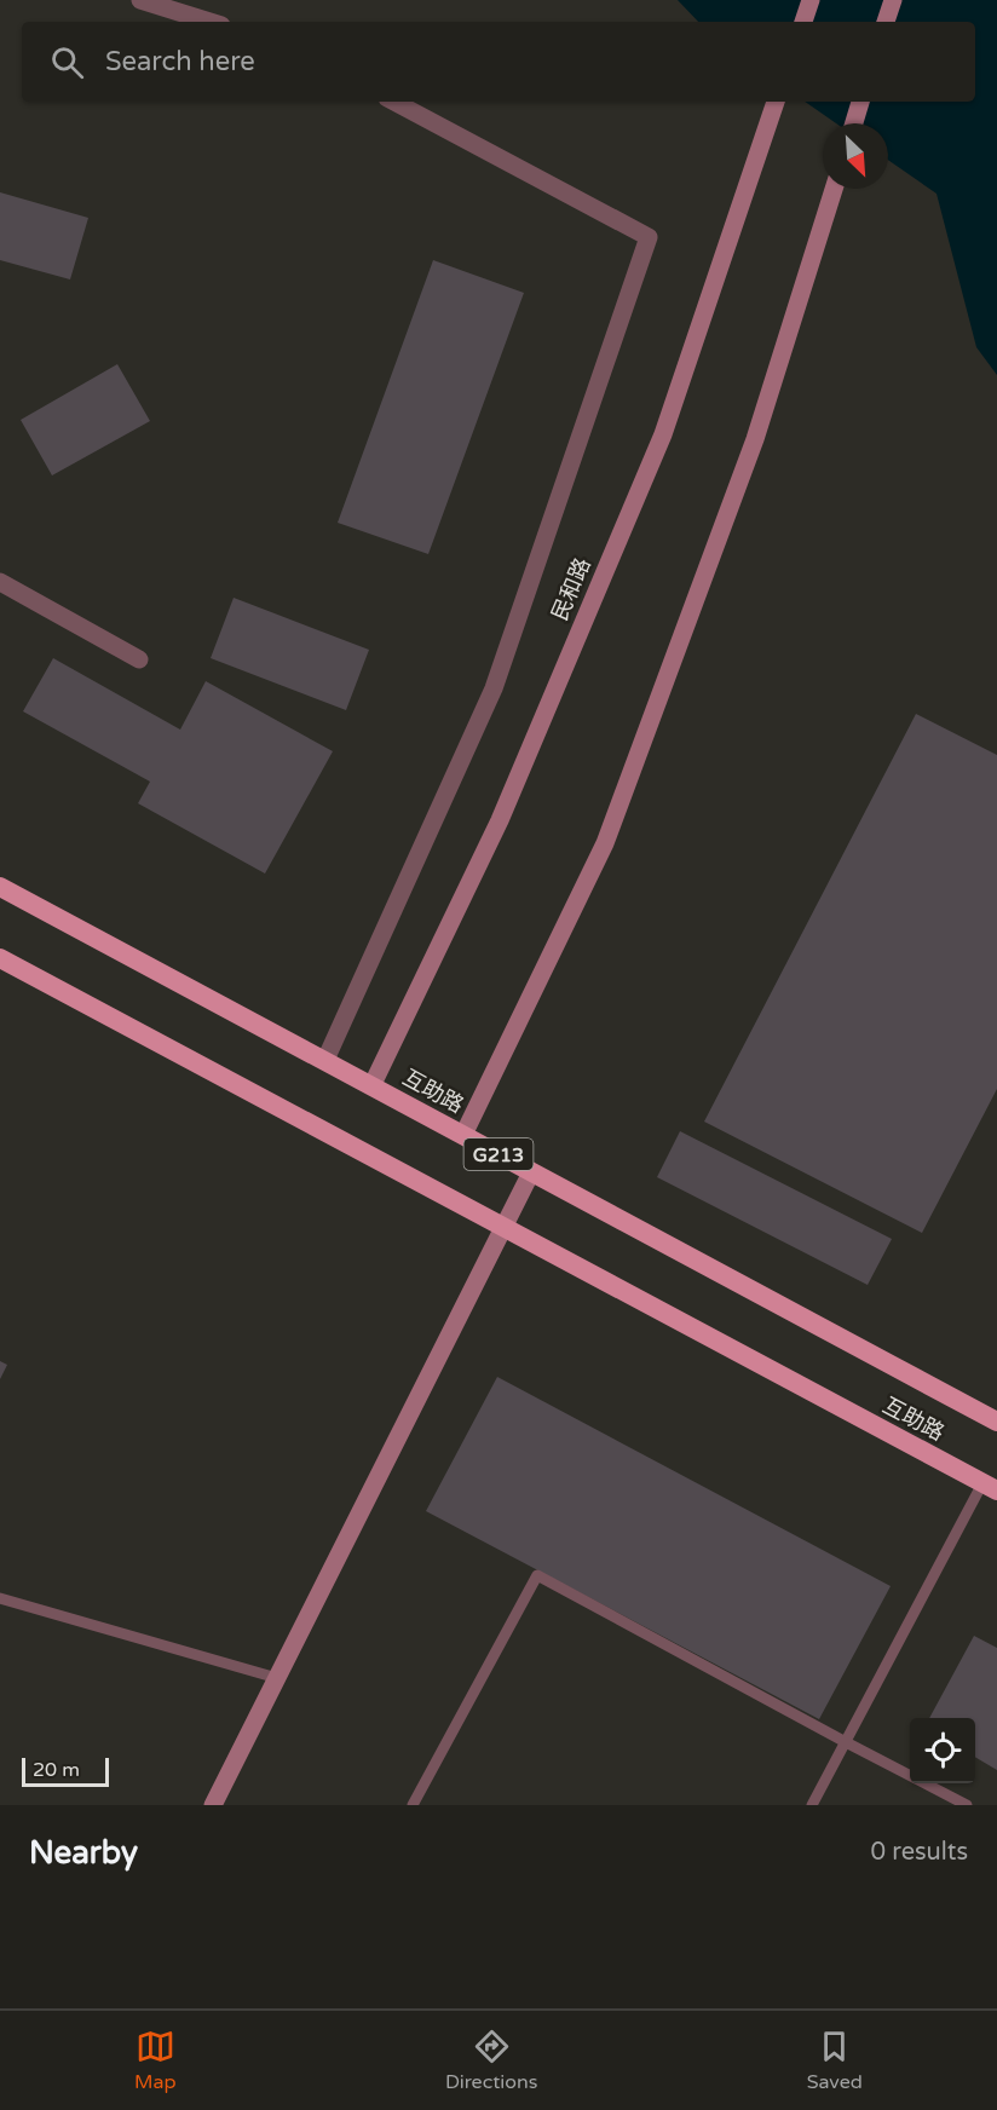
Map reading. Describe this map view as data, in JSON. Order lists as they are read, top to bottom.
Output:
{
  "streets": {
    "highway": ["互助路", "G213"],
    "main road": ["民和路"]
  },
  "crossings": [
    ["民和路", "互助路"]
  ],
  "scale_bar": "20 m",
  "north": "bottom right",
  "page": {
    "search": "Search here",
    "scale": "20 m",
    "heading": ["Nearby", "0 results"],
    "nav": ["Map", "Directions", "Saved"]
  }
}
